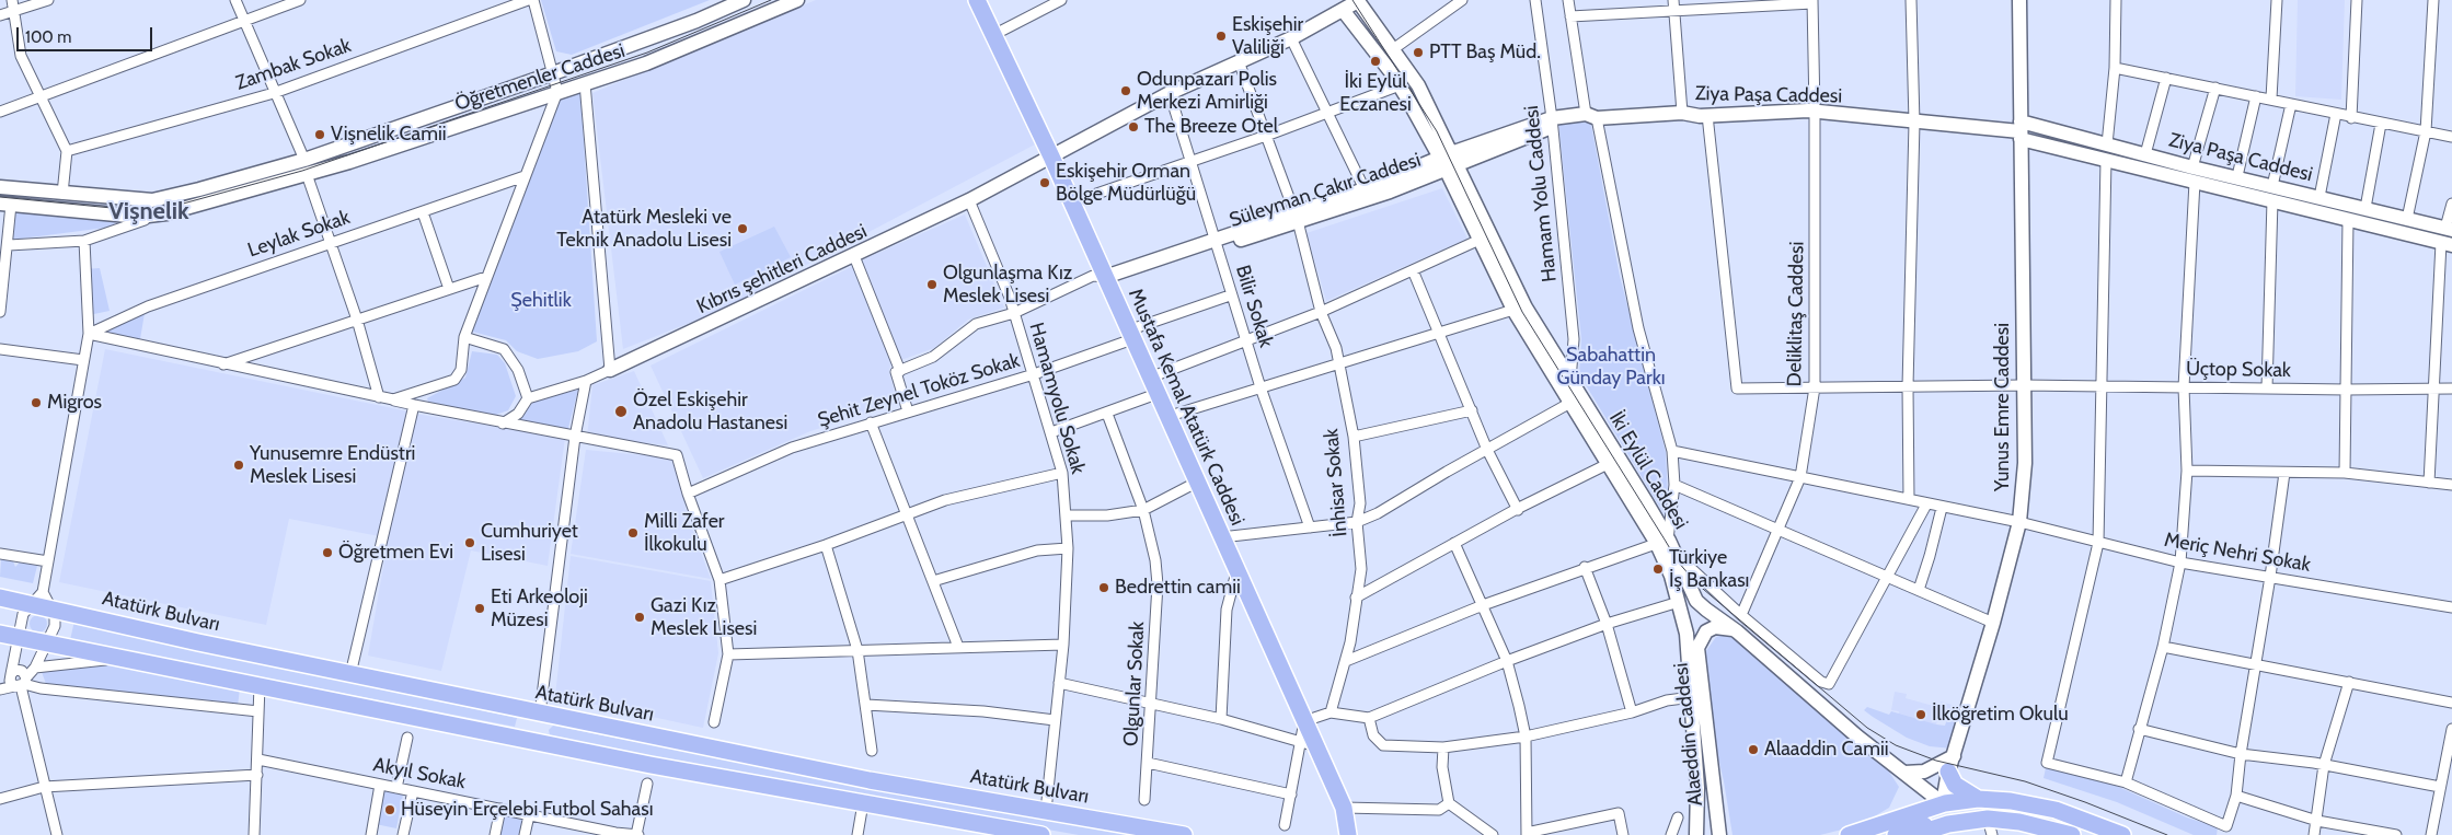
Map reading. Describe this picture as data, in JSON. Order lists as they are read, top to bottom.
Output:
{
  "streets": {
    "main road": [
      "Öğretmenler Caddesi",
      "Ziya Paşa Caddesi",
      "Süleyman Çakır Caddesi",
      "Kıbrıs şehitleri Caddesi",
      "Mustafa Kemal Atatürk Caddesi",
      "Yunus Emre Caddesi",
      "İki Eylül Caddesi",
      "Atatürk Bulvarı",
      "Alaeddin Caddesi"
    ],
    "street": [
      "Zambak Sokak",
      "Hamam Yolu Caddesi",
      "Leylak Sokak",
      "Bilir Sokak",
      "Deliklitaş Caddesi",
      "Üçtop Sokak",
      "Şehit Zeynel Toköz Sokak",
      "Hamamyolu Sokak",
      "İnhisar Sokak",
      "Meriç Nehri Sokak",
      "Olgunlar Sokak",
      "Akyıl Sokak"
    ]
  },
  "crossings": [
    ["Ziya Paşa Caddesi", "Süleyman Çakır Caddesi"],
    ["Ziya Paşa Caddesi", "Hamam Yolu Caddesi"],
    ["Ziya Paşa Caddesi", "Deliklitaş Caddesi"],
    ["Ziya Paşa Caddesi", "Üçtop Sokak"],
    ["Ziya Paşa Caddesi", "Yunus Emre Caddesi"],
    ["Ziya Paşa Caddesi", "İki Eylül Caddesi"],
    ["Süleyman Çakır Caddesi", "Bilir Sokak"],
    ["Süleyman Çakır Caddesi", "Mustafa Kemal Atatürk Caddesi"],
    ["Süleyman Çakır Caddesi", "İki Eylül Caddesi"],
    ["Süleyman Çakır Caddesi", "İnhisar Sokak"],
    ["Hamam Yolu Caddesi", "İki Eylül Caddesi"],
    ["Kıbrıs şehitleri Caddesi", "Hamamyolu Sokak"],
    ["Bilir Sokak", "Şehit Zeynel Toköz Sokak"],
    ["Deliklitaş Caddesi", "Üçtop Sokak"],
    ["Deliklitaş Caddesi", "Meriç Nehri Sokak"],
    ["Üçtop Sokak", "Yunus Emre Caddesi"],
    ["Şehit Zeynel Toköz Sokak", "Hamamyolu Sokak"],
    ["Şehit Zeynel Toköz Sokak", "Mustafa Kemal Atatürk Caddesi"],
    ["Hamamyolu Sokak", "Atatürk Bulvarı"],
    ["Yunus Emre Caddesi", "İki Eylül Caddesi"],
    ["Yunus Emre Caddesi", "Meriç Nehri Sokak"],
    ["İki Eylül Caddesi", "Alaeddin Caddesi"]
  ],
  "districts": ["Vişnelik"],
  "parks": ["Şehitlik", "Sabahattin Günday Parkı"],
  "places": [
    "Eskişehir Valiliği",
    "PTT Baş Müd.",
    "İki Eylül Eczanesi",
    "Odunpazarı Polis Merkezi Amirliği",
    "The Breeze Otel",
    "Vişnelik Camii",
    "Eskişehir Orman Bölge Müdürlüğü",
    "Atatürk Mesleki ve Teknik Anadolu Lisesi",
    "Olgunlaşma Kız Meslek Lisesi",
    "Migros",
    "Özel Eskişehir Anadolu Hastanesi",
    "Yunusemre Endüstri Meslek Lisesi",
    "Milli Zafer İlkokulu",
    "Cumhuriyet Lisesi",
    "Öğretmen Evi",
    "Türkiye İş Bankası",
    "Bedrettin camii",
    "Eti Arkeoloji Müzesi",
    "Gazi Kız Meslek Lisesi",
    "İlköğretim Okulu",
    "Alaaddin Camii",
    "Hüseyin Erçelebi Futbol Sahası"
  ],
  "scale_bar": "100 m"
}
